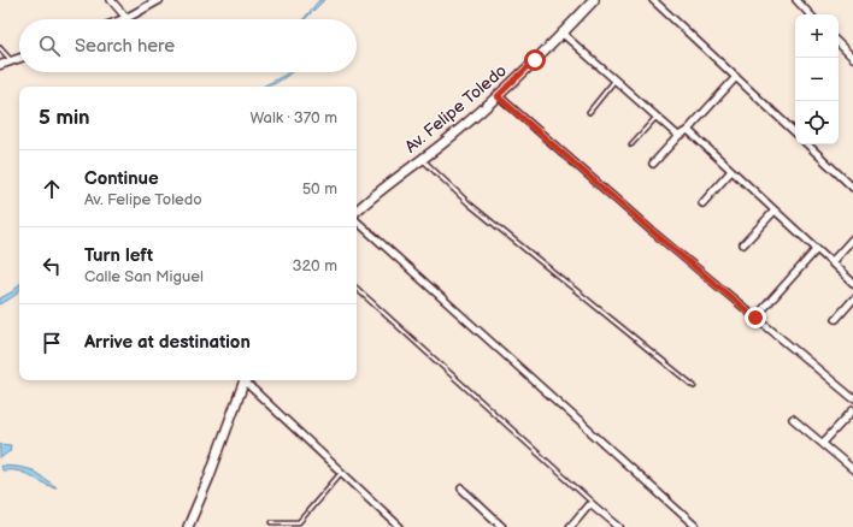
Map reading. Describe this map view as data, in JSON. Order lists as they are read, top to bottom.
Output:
{
  "streets": {
    "main road": ["Av. Felipe Toledo"]
  },
  "page": {
    "map_buttons": ["+", "−"],
    "search": "Search here",
    "heading": ["5 min", "Walk · 370 m"],
    "list": [
      ["Continue", "Av. Felipe Toledo", "50 m"],
      ["Turn left", "Calle San Miguel", "320 m"],
      "Arrive at destination"
    ]
  }
}
